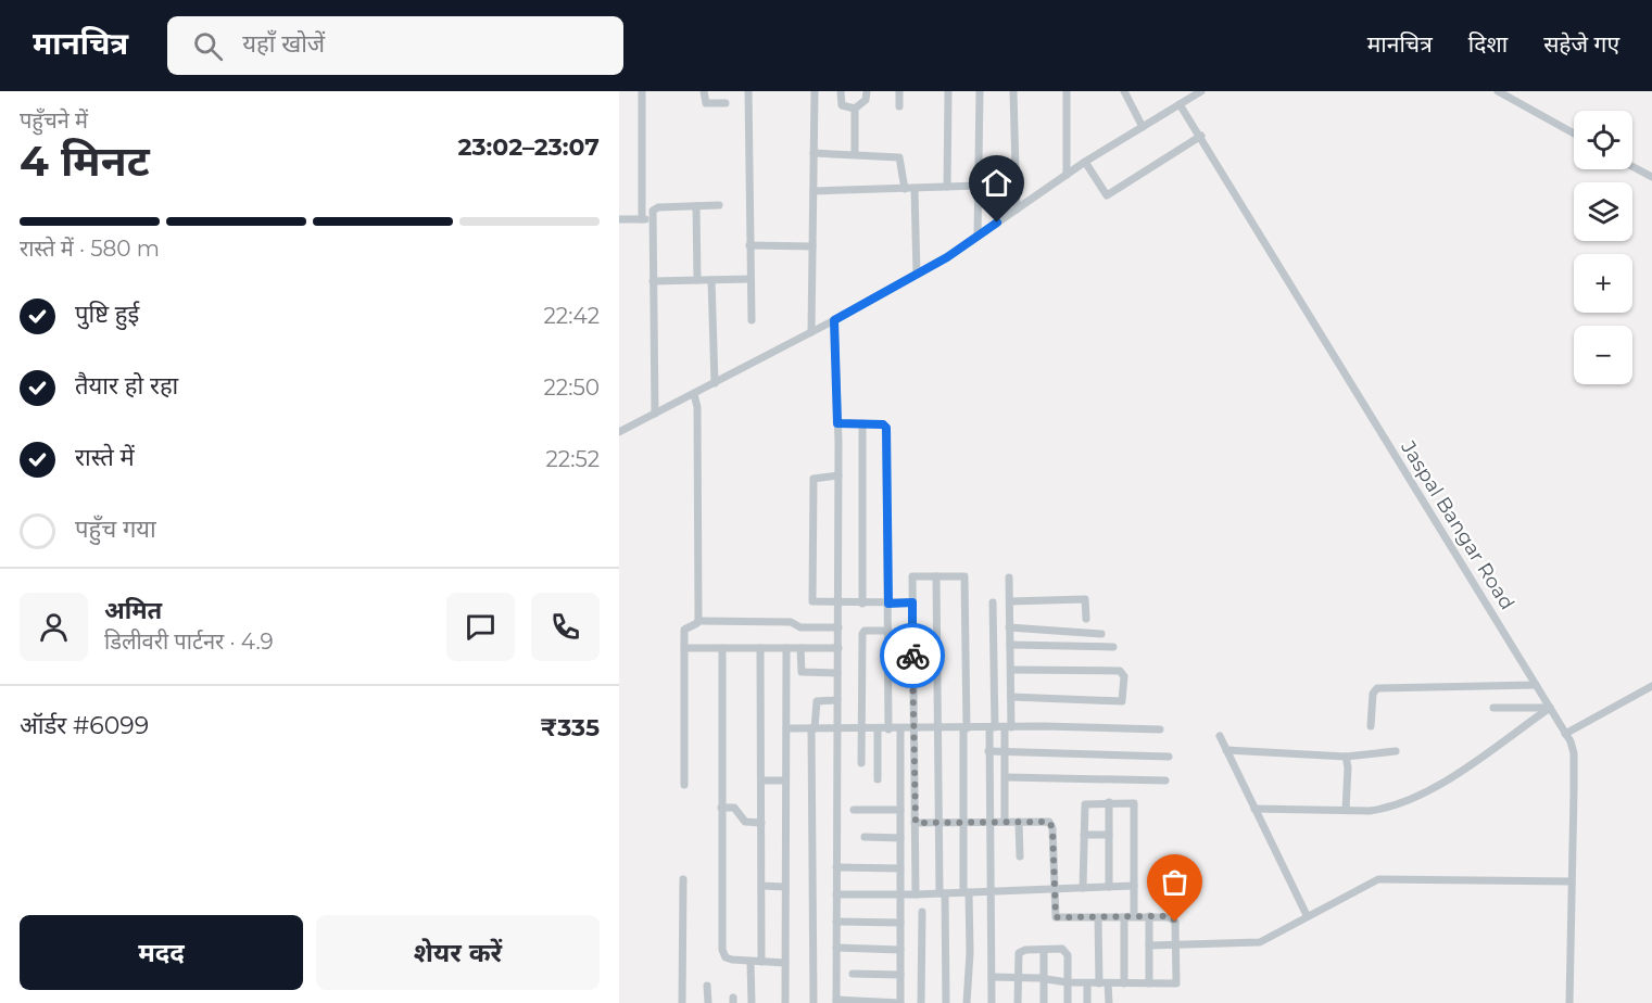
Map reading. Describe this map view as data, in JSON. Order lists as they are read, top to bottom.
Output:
{
  "streets": {
    "street": ["Jaspal Bangar Road"]
  },
  "page": {
    "header": "मानचित्र",
    "search": "यहाँ खोजें",
    "nav": ["मानचित्र", "दिशा", "सहेजे गए"],
    "heading": ["4 मिनट", "पहुँचने में", "23:02–23:07"],
    "panel": [
      "अमित",
      "डिलीवरी पार्टनर · 4.9",
      "ऑर्डर #6099",
      "₹335"
    ],
    "map_buttons": ["+", "−"],
    "bar": "रास्ते में · 580 m",
    "list": [
      ["पुष्टि हुई", "22:42"],
      ["तैयार हो रहा", "22:50"],
      ["रास्ते में", "22:52"],
      "पहुँच गया"
    ],
    "buttons": ["मदद", "शेयर करें"]
  }
}
